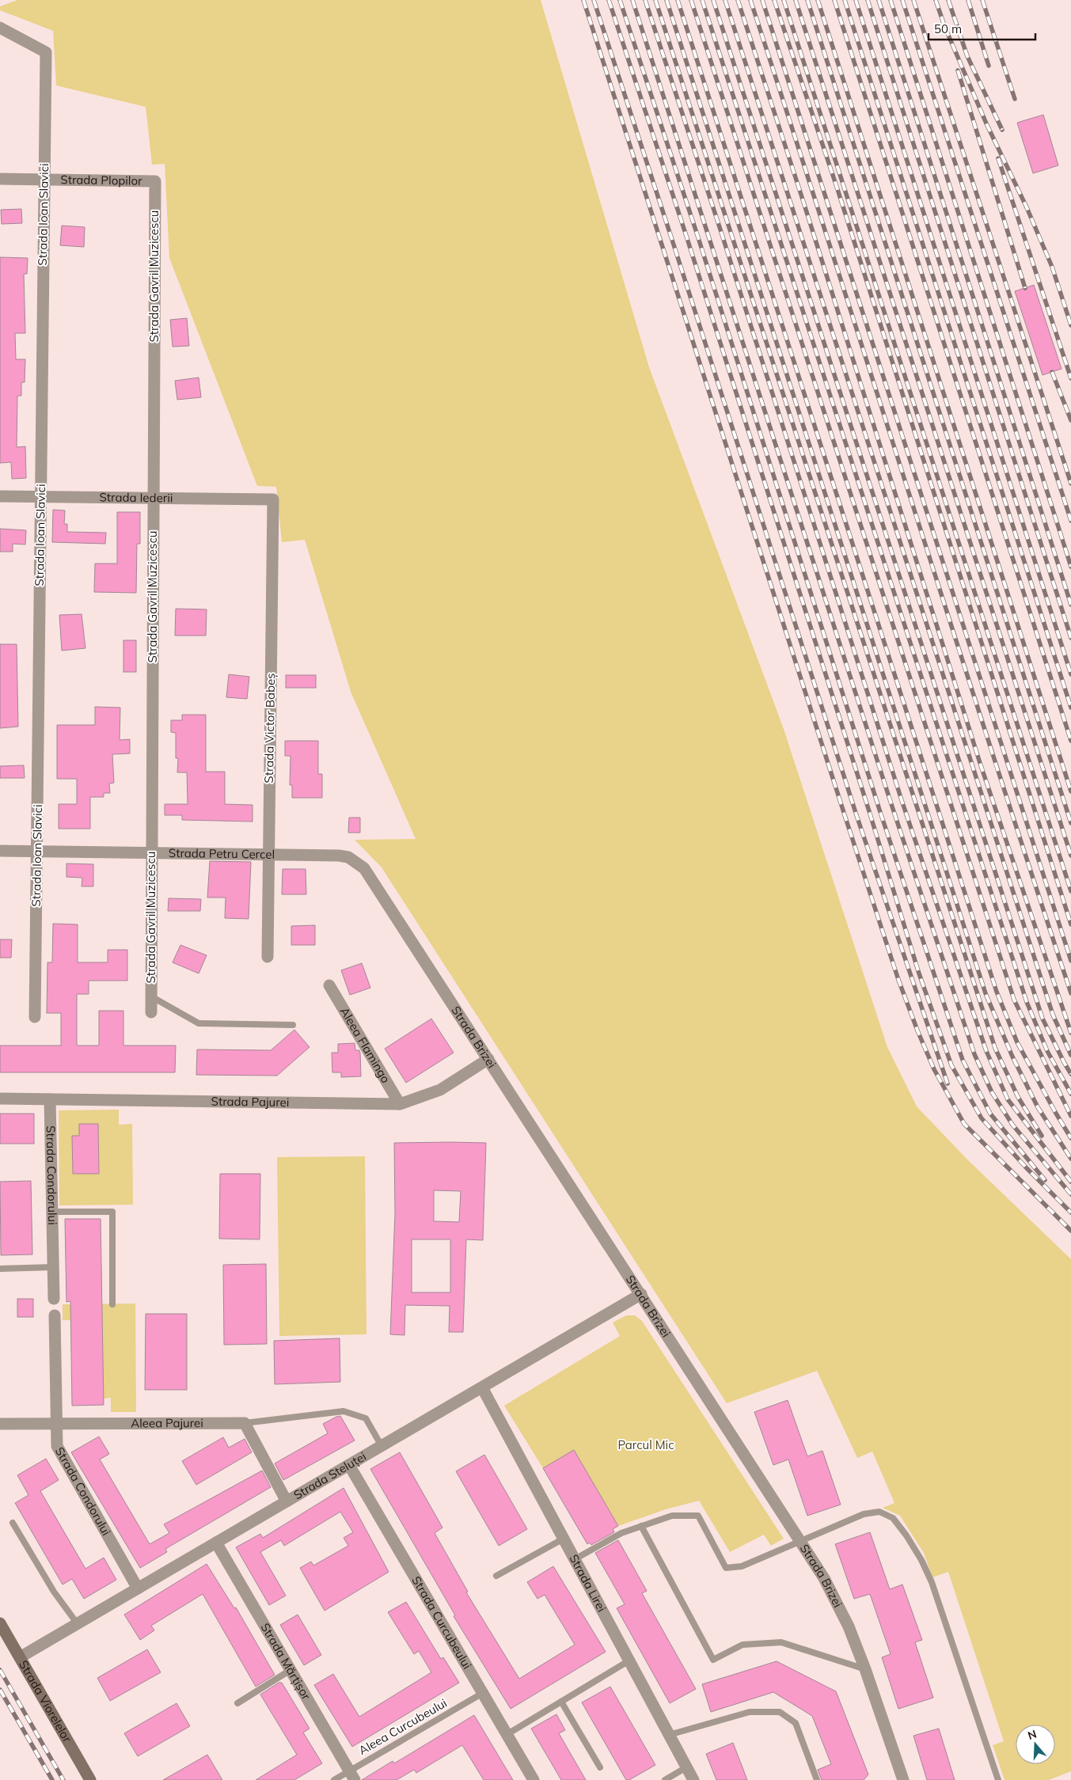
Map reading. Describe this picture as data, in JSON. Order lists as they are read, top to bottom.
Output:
{
  "streets": {
    "street": [
      "Strada Plopilor",
      "Strada Ioan Slavici",
      "Strada Gavril Muzicescu",
      "Strada Iederii",
      "Strada Victor Babeș",
      "Strada Petru Cercel",
      "Strada Brizei",
      "Aleea Flamingo",
      "Strada Pajurei",
      "Strada Condorului",
      "Aleea Pajurei",
      "Strada Steluței",
      "Strada Lirei",
      "Strada Curcubeului",
      "Strada Mărțișor",
      "Strada Viorelelor"
    ],
    "lane": ["Aleea Curcubeului"]
  },
  "crossings": [
    ["Strada Plopilor", "Strada Ioan Slavici"],
    ["Strada Plopilor", "Strada Gavril Muzicescu"],
    ["Strada Ioan Slavici", "Strada Iederii"],
    ["Strada Ioan Slavici", "Strada Petru Cercel"],
    ["Strada Gavril Muzicescu", "Strada Iederii"],
    ["Strada Gavril Muzicescu", "Strada Petru Cercel"],
    ["Strada Iederii", "Strada Victor Babeș"],
    ["Strada Victor Babeș", "Strada Petru Cercel"],
    ["Strada Petru Cercel", "Strada Brizei"],
    ["Strada Brizei", "Strada Pajurei"],
    ["Strada Brizei", "Strada Steluței"],
    ["Aleea Flamingo", "Strada Pajurei"],
    ["Strada Pajurei", "Strada Condorului"],
    ["Strada Condorului", "Aleea Pajurei"],
    ["Strada Condorului", "Strada Steluței"],
    ["Strada Steluței", "Strada Lirei"],
    ["Strada Steluței", "Strada Curcubeului"],
    ["Strada Steluței", "Strada Mărțișor"],
    ["Strada Steluței", "Strada Viorelelor"],
    ["Strada Curcubeului", "Aleea Curcubeului"],
    ["Strada Mărțișor", "Aleea Curcubeului"]
  ],
  "parks": ["Parcul Mic"],
  "scale_bar": "50 m",
  "north": "top"
}
